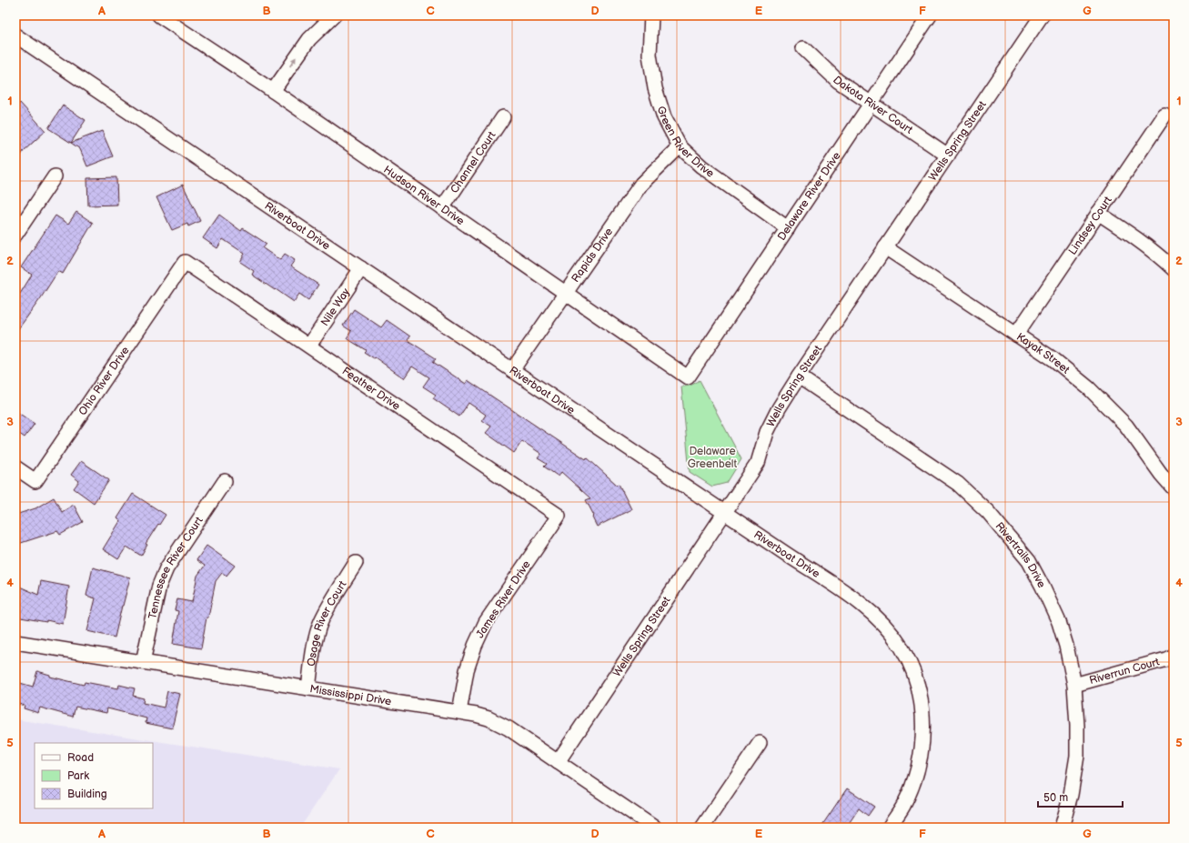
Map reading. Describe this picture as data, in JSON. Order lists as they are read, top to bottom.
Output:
{
  "streets": {
    "street": [
      "Dakota River Court",
      "Green River Drive",
      "Wells Spring Street",
      "Channel Court",
      "Hudson River Drive",
      "Delaware River Drive",
      "Riverboat Drive",
      "Lindsey Court",
      "Rapids Drive",
      "Nile Way",
      "Kayak Street",
      "Ohio River Drive",
      "Feather Drive",
      "Rivertrails Drive",
      "Tennessee River Court",
      "James River Drive",
      "Osage River Court",
      "Riverrun Court",
      "Mississippi Drive"
    ]
  },
  "crossings": [
    ["Dakota River Court", "Wells Spring Street"],
    ["Dakota River Court", "Delaware River Drive"],
    ["Green River Drive", "Delaware River Drive"],
    ["Green River Drive", "Rapids Drive"],
    ["Wells Spring Street", "Riverboat Drive"],
    ["Wells Spring Street", "Kayak Street"],
    ["Wells Spring Street", "Rivertrails Drive"],
    ["Wells Spring Street", "Mississippi Drive"],
    ["Channel Court", "Hudson River Drive"],
    ["Hudson River Drive", "Delaware River Drive"],
    ["Hudson River Drive", "Rapids Drive"],
    ["Riverboat Drive", "Rapids Drive"],
    ["Riverboat Drive", "Nile Way"],
    ["Lindsey Court", "Kayak Street"],
    ["Nile Way", "Feather Drive"],
    ["Ohio River Drive", "Feather Drive"],
    ["Feather Drive", "James River Drive"],
    ["Rivertrails Drive", "Riverrun Court"],
    ["Tennessee River Court", "Mississippi Drive"],
    ["James River Drive", "Mississippi Drive"],
    ["Osage River Court", "Mississippi Drive"]
  ],
  "parks": ["Delaware Greenbelt"],
  "legend": ["Road", "Park", "Building"],
  "scale_bar": "50 m",
  "grid": {
    "columns": [
      "A",
      "B",
      "C",
      "D",
      "E",
      "F",
      "G"
    ],
    "rows": [
      "1",
      "2",
      "3",
      "4",
      "5"
    ]
  }
}
